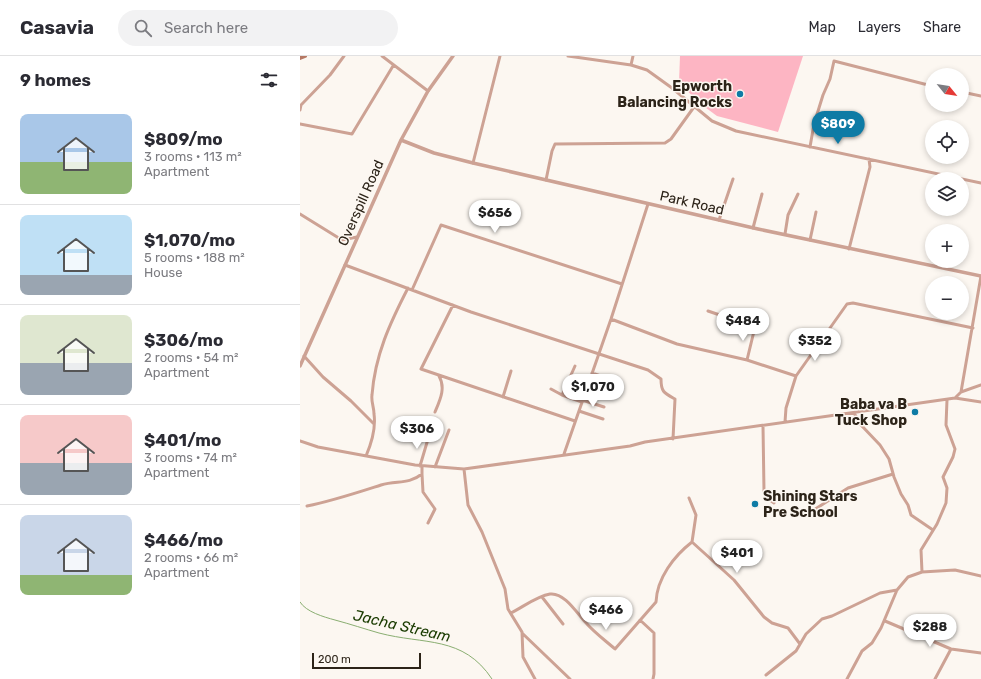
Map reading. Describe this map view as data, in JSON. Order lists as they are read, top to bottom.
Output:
{
  "streets": {
    "street": ["Overspill Road", "Park Road"]
  },
  "crossings": [
    ["Overspill Road", "Park Road"]
  ],
  "water": ["Jacha Stream"],
  "places": ["Epworth Balancing Rocks", "Baba va B Tuck Shop", "Shining Stars Pre School"],
  "scale_bar": "200 m",
  "north": "bottom right",
  "page": {
    "header": "Casavia",
    "search": "Search here",
    "nav": ["Map", "Layers", "Share"],
    "heading": "9 homes",
    "map_buttons": ["+", "−"],
    "list": [
      {
        "name": "$809/mo",
        "note": "3 rooms · 113 m² · Apartment"
      },
      {
        "name": "$1,070/mo",
        "note": "5 rooms · 188 m² · House"
      },
      {
        "name": "$306/mo",
        "note": "2 rooms · 54 m² · Apartment"
      },
      {
        "name": "$401/mo",
        "note": "3 rooms · 74 m² · Apartment"
      },
      {
        "name": "$466/mo",
        "note": "2 rooms · 66 m² · Apartment"
      }
    ],
    "price": [
      "$809",
      "$656",
      "$484",
      "$352",
      "$1,070",
      "$306",
      "$401",
      "$466",
      "$288"
    ],
    "scale": "200 m"
  }
}
